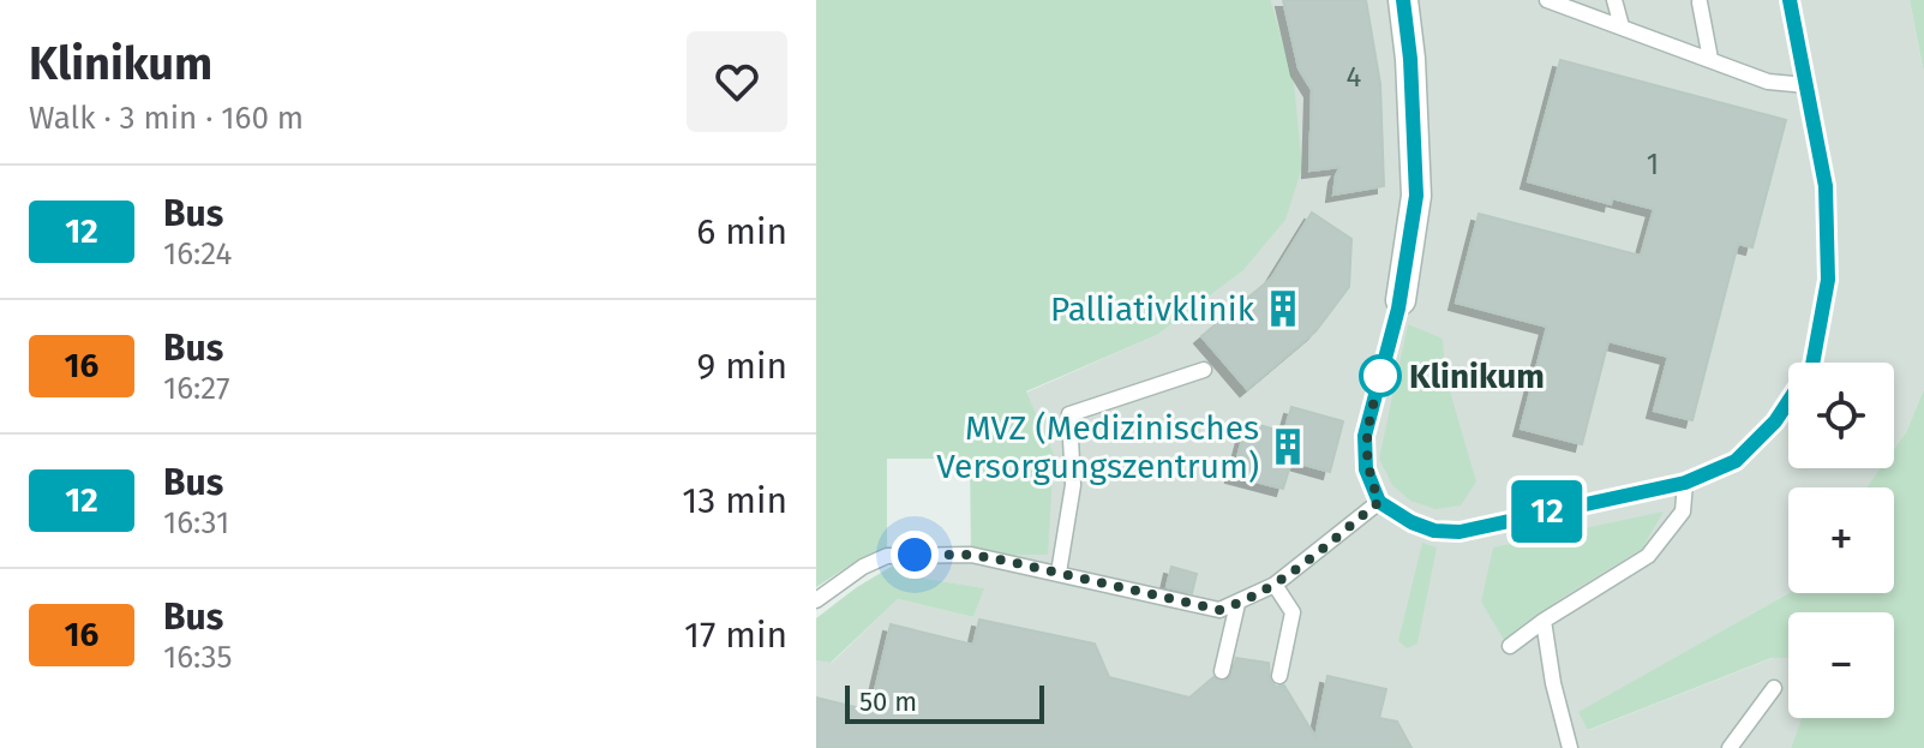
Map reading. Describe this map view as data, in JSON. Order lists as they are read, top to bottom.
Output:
{
  "places": {
    "building": ["Palliativklinik", "MVZ (Medizinisches Versorgungszentrum)"],
    "other": ["Klinikum"]
  },
  "lines": ["bus line 12"],
  "house_numbers": ["4", "1"],
  "scale_bar": "50 m",
  "page": {
    "heading": ["Klinikum", "Walk · 3 min · 160 m"],
    "on_map": "12",
    "list": [
      {
        "mark": "12",
        "name": "Bus",
        "note": "16:24",
        "value": "6 min"
      },
      {
        "mark": "16",
        "name": "Bus",
        "note": "16:27",
        "value": "9 min"
      },
      {
        "mark": "12",
        "name": "Bus",
        "note": "16:31",
        "value": "13 min"
      },
      {
        "mark": "16",
        "name": "Bus",
        "note": "16:35",
        "value": "17 min"
      }
    ],
    "map_buttons": ["+", "−"],
    "scale": "50 m"
  }
}
